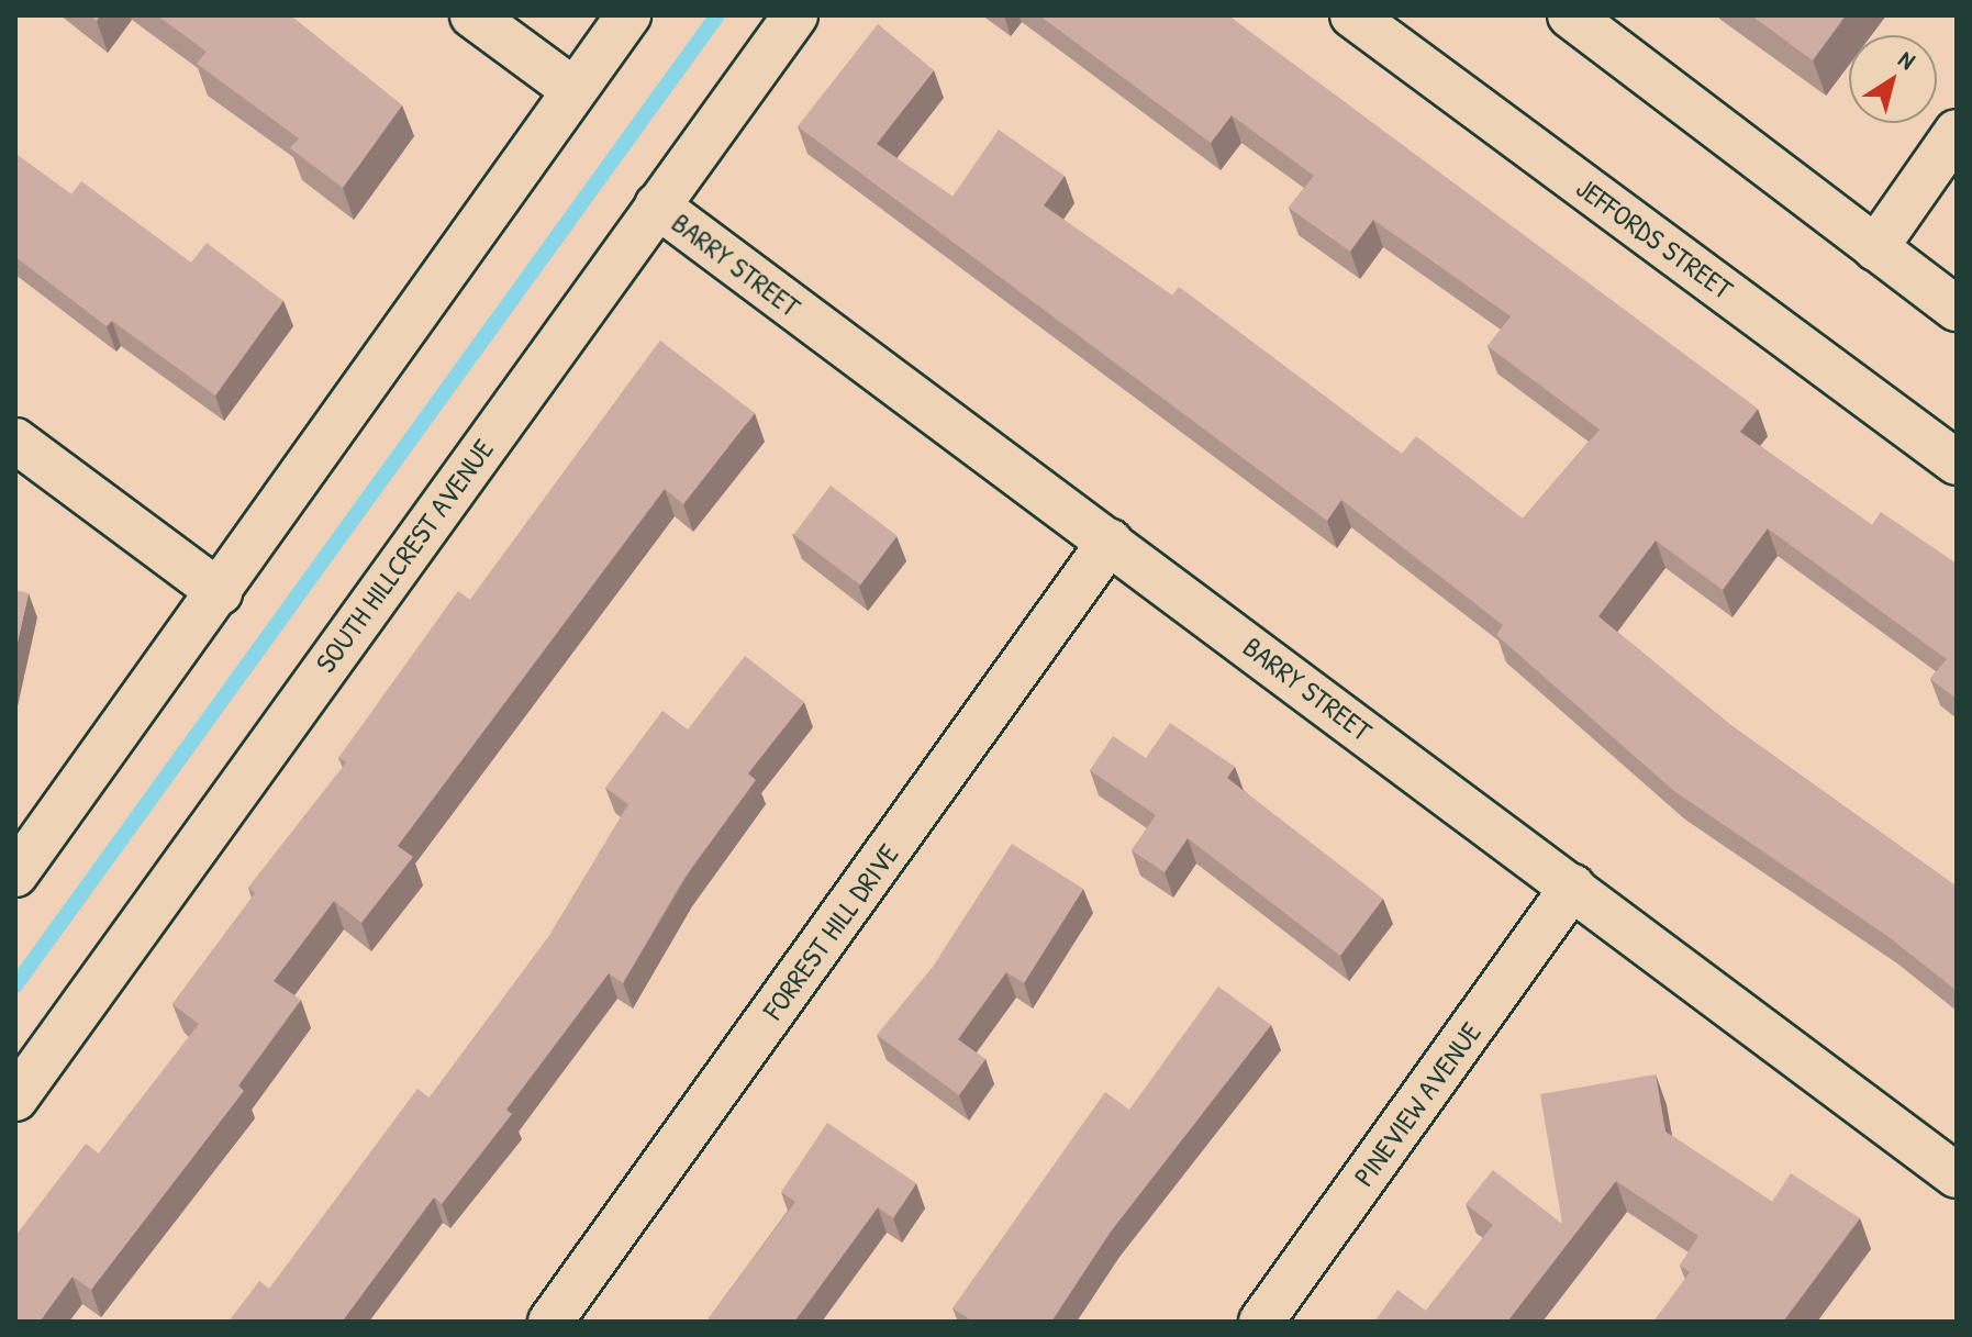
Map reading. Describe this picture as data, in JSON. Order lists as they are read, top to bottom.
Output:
{
  "streets": {
    "street": [
      "JEFFORDS STREET",
      "BARRY STREET",
      "SOUTH HILLCREST AVENUE",
      "FORREST HILL DRIVE",
      "PINEVIEW AVENUE"
    ]
  },
  "crossings": [
    ["BARRY STREET", "SOUTH HILLCREST AVENUE"],
    ["BARRY STREET", "FORREST HILL DRIVE"],
    ["BARRY STREET", "PINEVIEW AVENUE"]
  ],
  "north": "top right"
}
